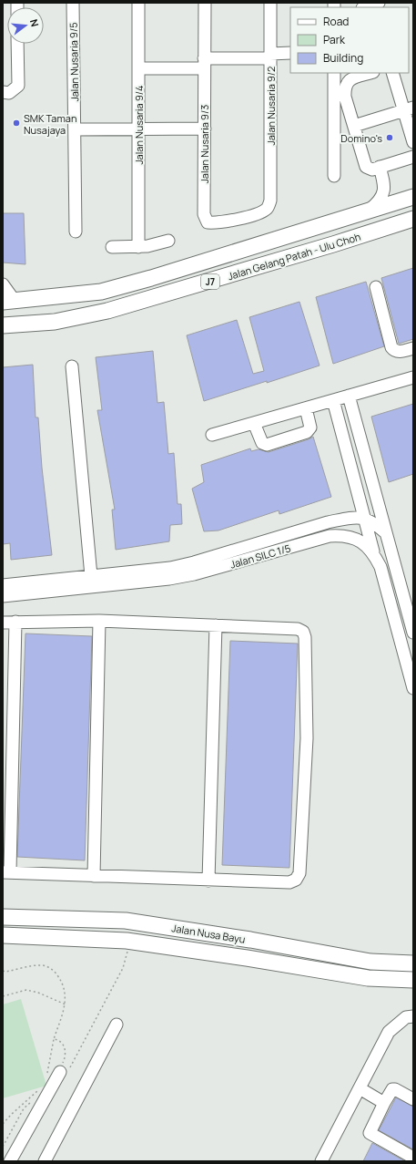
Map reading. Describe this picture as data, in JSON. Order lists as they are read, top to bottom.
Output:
{
  "streets": {
    "main road": ["Jalan Gelang Patah - Ulu Choh", "J7", "Jalan Nusa Bayu"],
    "street": [
      "Jalan Nusaria 9/5",
      "Jalan Nusaria 9/2",
      "Jalan Nusaria 9/4",
      "Jalan Nusaria 9/3",
      "Jalan SILC 1/5"
    ]
  },
  "crossings": [
    ["Jalan Nusaria 9/2", "Jalan Nusaria 9/3"]
  ],
  "places": ["SMK Taman Nusajaya", "Domino's"],
  "legend": ["Road", "Park", "Building"],
  "north": "right"
}
